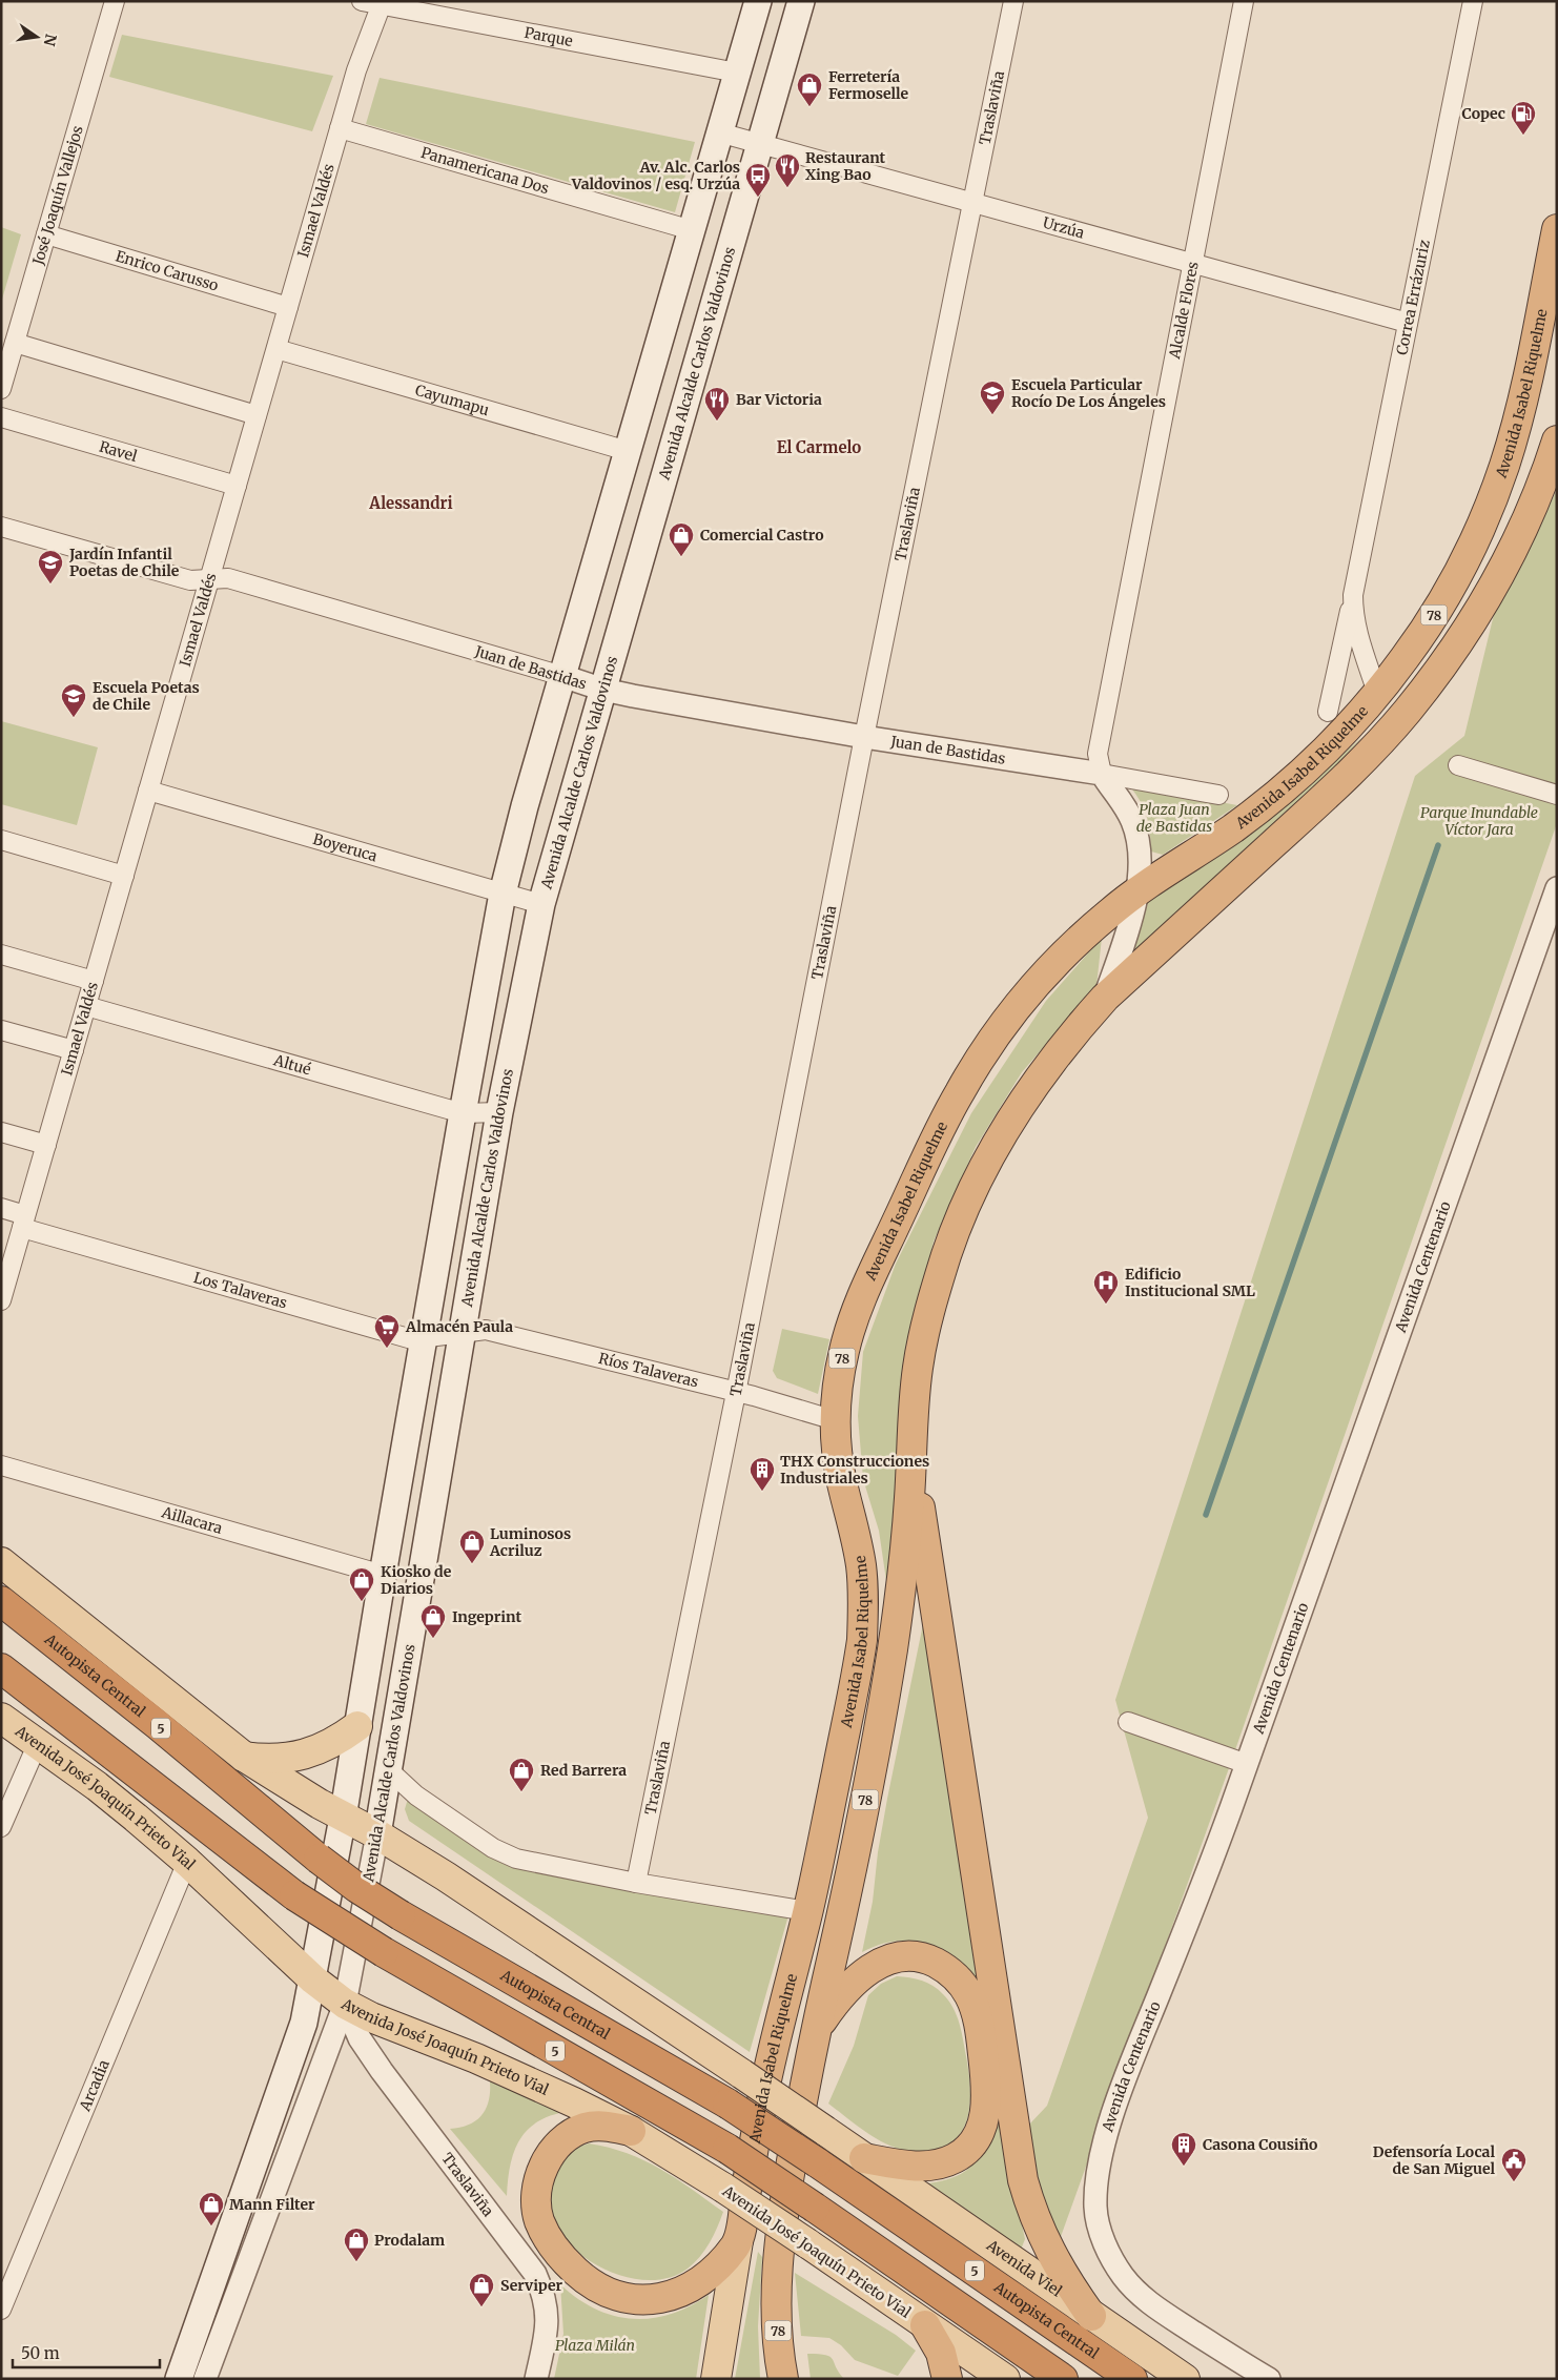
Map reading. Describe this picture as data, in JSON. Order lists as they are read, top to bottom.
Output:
{
  "streets": {
    "highway": [
      "Avenida Isabel Riquelme",
      "78",
      "Autopista Central",
      "5"
    ],
    "main road": ["Avenida Alcalde Carlos Valdovinos", "Avenida José Joaquín Prieto Vial", "Avenida Viel"],
    "street": [
      "Parque",
      "Traslaviña",
      "Panamericana Dos",
      "José Joaquín Vallejos",
      "Ismael Valdés",
      "Urzúa",
      "Enrico Carusso",
      "Correa Errázuriz",
      "Alcalde Flores",
      "Cayumapu",
      "Ravel",
      "Juan de Bastidas",
      "Boyeruca",
      "Altué",
      "Avenida Centenario",
      "Los Talaveras",
      "Ríos Talaveras",
      "Aillacara",
      "Arcadia"
    ]
  },
  "crossings": [
    ["Parque", "Ismael Valdés"],
    ["Traslaviña", "Urzúa"],
    ["Traslaviña", "Avenida Alcalde Carlos Valdovinos"],
    ["Traslaviña", "Juan de Bastidas"],
    ["Traslaviña", "Ríos Talaveras"],
    ["Traslaviña", "Avenida José Joaquín Prieto Vial"],
    ["Panamericana Dos", "Ismael Valdés"],
    ["José Joaquín Vallejos", "Enrico Carusso"],
    ["Ismael Valdés", "Enrico Carusso"],
    ["Ismael Valdés", "Cayumapu"],
    ["Ismael Valdés", "Ravel"],
    ["Ismael Valdés", "Juan de Bastidas"],
    ["Ismael Valdés", "Boyeruca"],
    ["Ismael Valdés", "Altué"],
    ["Ismael Valdés", "Los Talaveras"],
    ["Urzúa", "Correa Errázuriz"],
    ["Urzúa", "Alcalde Flores"],
    ["Urzúa", "Avenida Alcalde Carlos Valdovinos"],
    ["Correa Errázuriz", "Avenida Isabel Riquelme"],
    ["Alcalde Flores", "Juan de Bastidas"],
    ["Avenida Alcalde Carlos Valdovinos", "Juan de Bastidas"],
    ["Avenida Alcalde Carlos Valdovinos", "Boyeruca"],
    ["Avenida Alcalde Carlos Valdovinos", "Altué"],
    ["Avenida Alcalde Carlos Valdovinos", "Los Talaveras"],
    ["Avenida Alcalde Carlos Valdovinos", "Ríos Talaveras"],
    ["Avenida Alcalde Carlos Valdovinos", "Avenida José Joaquín Prieto Vial"],
    ["Avenida Isabel Riquelme", "Ríos Talaveras"],
    ["Los Talaveras", "Ríos Talaveras"],
    ["Avenida José Joaquín Prieto Vial", "Arcadia"]
  ],
  "districts": ["El Carmelo", "Alessandri"],
  "parks": ["Plaza Juan de Bastidas", "Parque Inundable Víctor Jara", "Plaza Milán"],
  "places": {
    "shop": [
      "Ferretería Fermoselle",
      "Comercial Castro",
      "Luminosos Acriluz",
      "Kiosko de Diarios",
      "Ingeprint",
      "Red Barrera",
      "Mann Filter",
      "Prodalam",
      "Serviper"
    ],
    "fuel station": ["Copec"],
    "restaurant": ["Restaurant Xing Bao", "Bar Victoria"],
    "bus stop": ["Av. Alc. Carlos Valdovinos / esq. Urzúa"],
    "school or university": ["Escuela Particular Rocío De Los Ángeles", "Jardín Infantil Poetas de Chile", "Escuela Poetas de Chile"],
    "hospital": ["Edificio Institucional SML"],
    "supermarket": ["Almacén Paula"],
    "building": ["THX Construcciones Industriales", "Casona Cousiño"],
    "public building": ["Defensoría Local de San Miguel"]
  },
  "scale_bar": "50 m",
  "north": "right"
}
